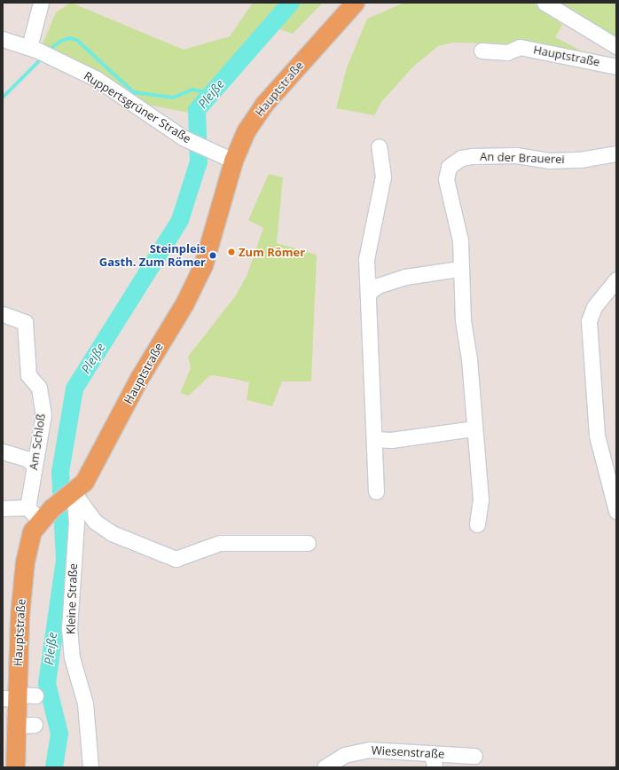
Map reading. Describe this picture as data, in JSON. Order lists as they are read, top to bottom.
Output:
{
  "streets": {
    "main road": ["Hauptstraße"],
    "street": [
      "Ruppertsgrüner Straße",
      "An der Brauerei",
      "Am Schloß",
      "Kleine Straße",
      "Wiesenstraße"
    ]
  },
  "crossings": [
    ["Hauptstraße", "Ruppertsgrüner Straße"],
    ["Hauptstraße", "Am Schloß"],
    ["Hauptstraße", "Kleine Straße"]
  ],
  "water": ["Pleiße"],
  "places": ["Zum Römer", "Steinpleis Gasth. Zum Römer"]
}
